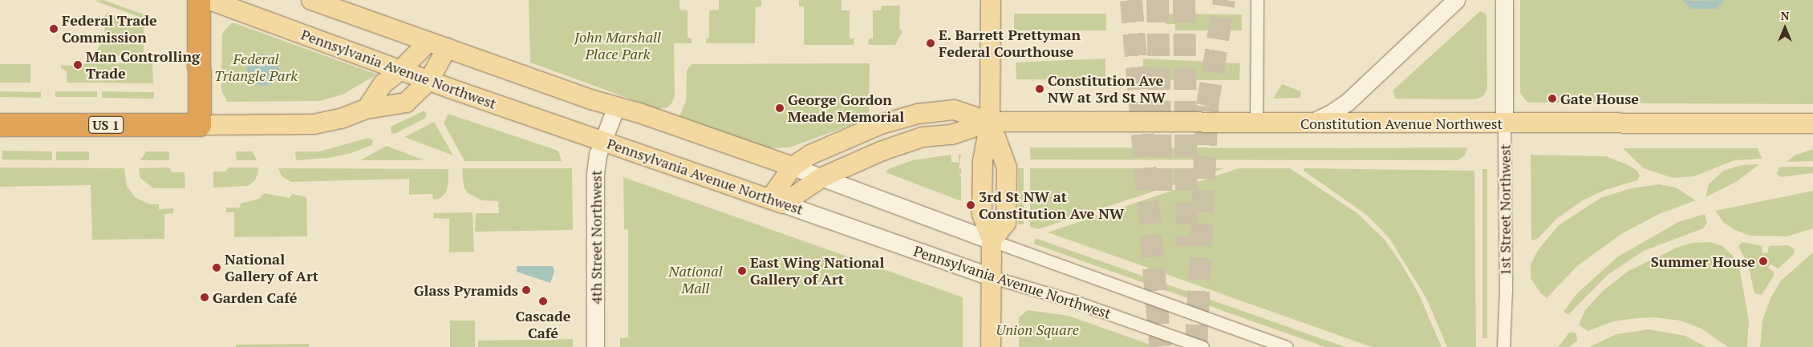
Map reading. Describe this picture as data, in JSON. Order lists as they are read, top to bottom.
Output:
{
  "streets": {
    "highway": ["US 1"],
    "main road": [
      "Pennsylvania Avenue Northwest",
      "Constitution Avenue Northwest",
      "1st Street Northwest",
      "4th Street Northwest"
    ]
  },
  "crossings": [
    ["Pennsylvania Avenue Northwest", "Constitution Avenue Northwest"],
    ["Pennsylvania Avenue Northwest", "4th Street Northwest"],
    ["Constitution Avenue Northwest", "1st Street Northwest"]
  ],
  "parks": [
    "John Marshall Place Park",
    "Federal Triangle Park",
    "National Mall",
    "Union Square"
  ],
  "places": [
    "Federal Trade Commission",
    "E. Barrett Prettyman Federal Courthouse",
    "Man Controlling Trade",
    "Constitution Ave NW at 3rd St NW",
    "Gate House",
    "George Gordon Meade Memorial",
    "3rd St NW at Constitution Ave NW",
    "Summer House",
    "National Gallery of Art",
    "East Wing National Gallery of Art",
    "Glass Pyramids",
    "Garden Café",
    "Cascade Café"
  ],
  "north": "top"
}
